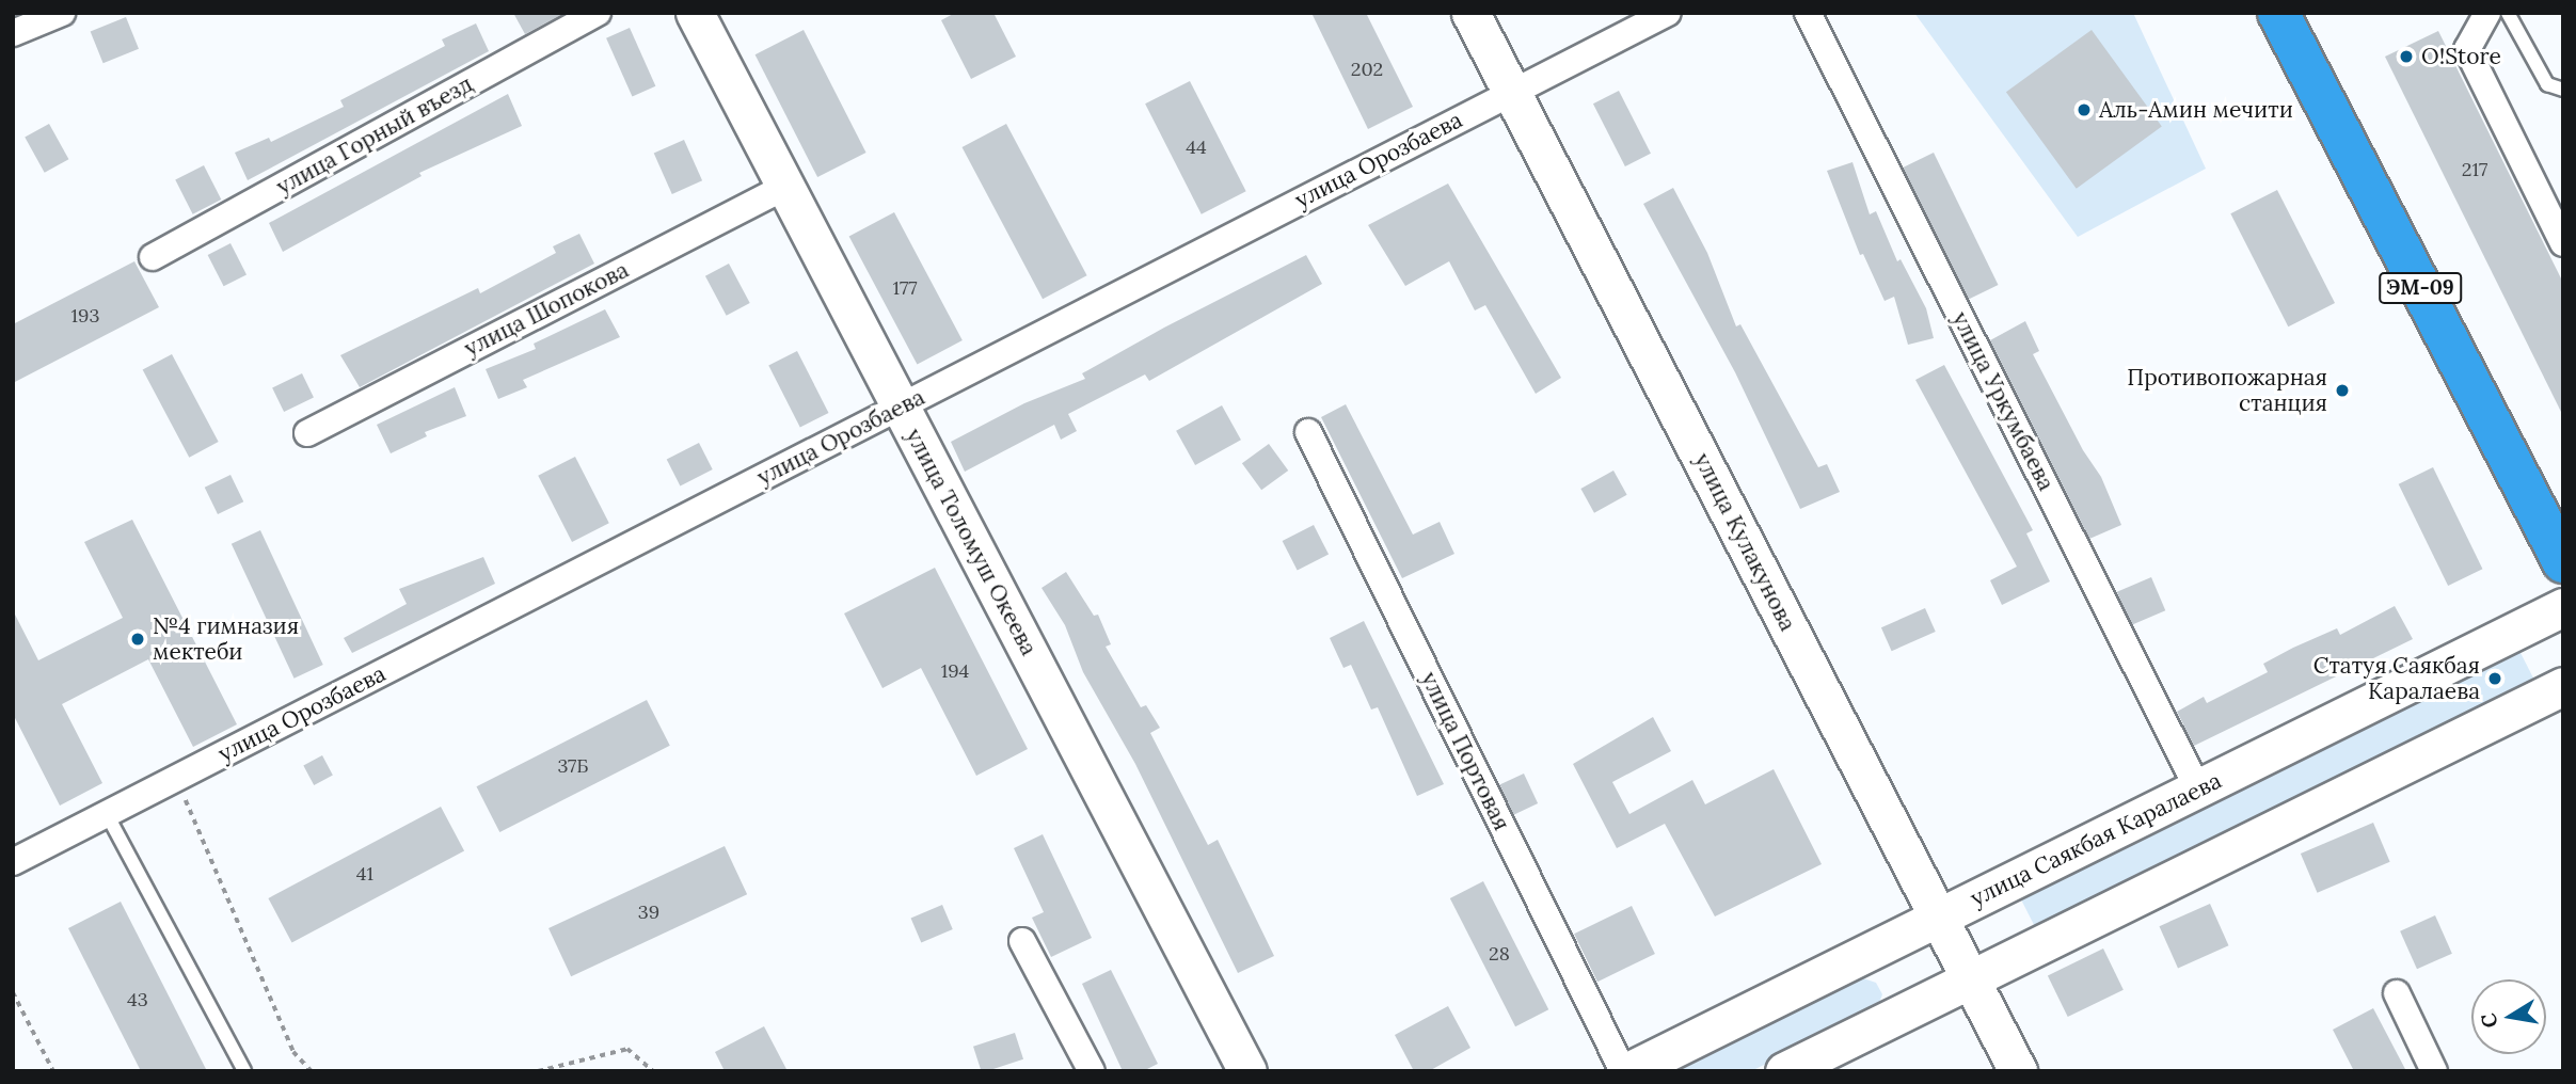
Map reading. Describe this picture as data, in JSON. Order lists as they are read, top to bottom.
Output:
{
  "streets": {
    "highway": ["ЭМ-09"],
    "street": [
      "улица Горный въезд",
      "улица Орозбаева",
      "улица Шопокова",
      "улица Уркумбаева",
      "улица Толомуш Океева",
      "улица Кулакунова",
      "улица Портовая",
      "улица Саякбая Каралаева"
    ]
  },
  "crossings": [
    ["улица Орозбаева", "улица Толомуш Океева"],
    ["улица Орозбаева", "улица Кулакунова"],
    ["улица Шопокова", "улица Толомуш Океева"],
    ["улица Уркумбаева", "улица Саякбая Каралаева"],
    ["улица Кулакунова", "улица Саякбая Каралаева"],
    ["улица Портовая", "улица Саякбая Каралаева"]
  ],
  "places": [
    "O!Store",
    "Аль-Амин мечити",
    "Противопожарная станция",
    "№4 гимназия мектеби",
    "Статуя Саякбая Каралаева"
  ],
  "house_numbers": [
    "202",
    "44",
    "217",
    "177",
    "193",
    "194",
    "37Б",
    "41",
    "39",
    "28",
    "43"
  ],
  "north": "left"
}
